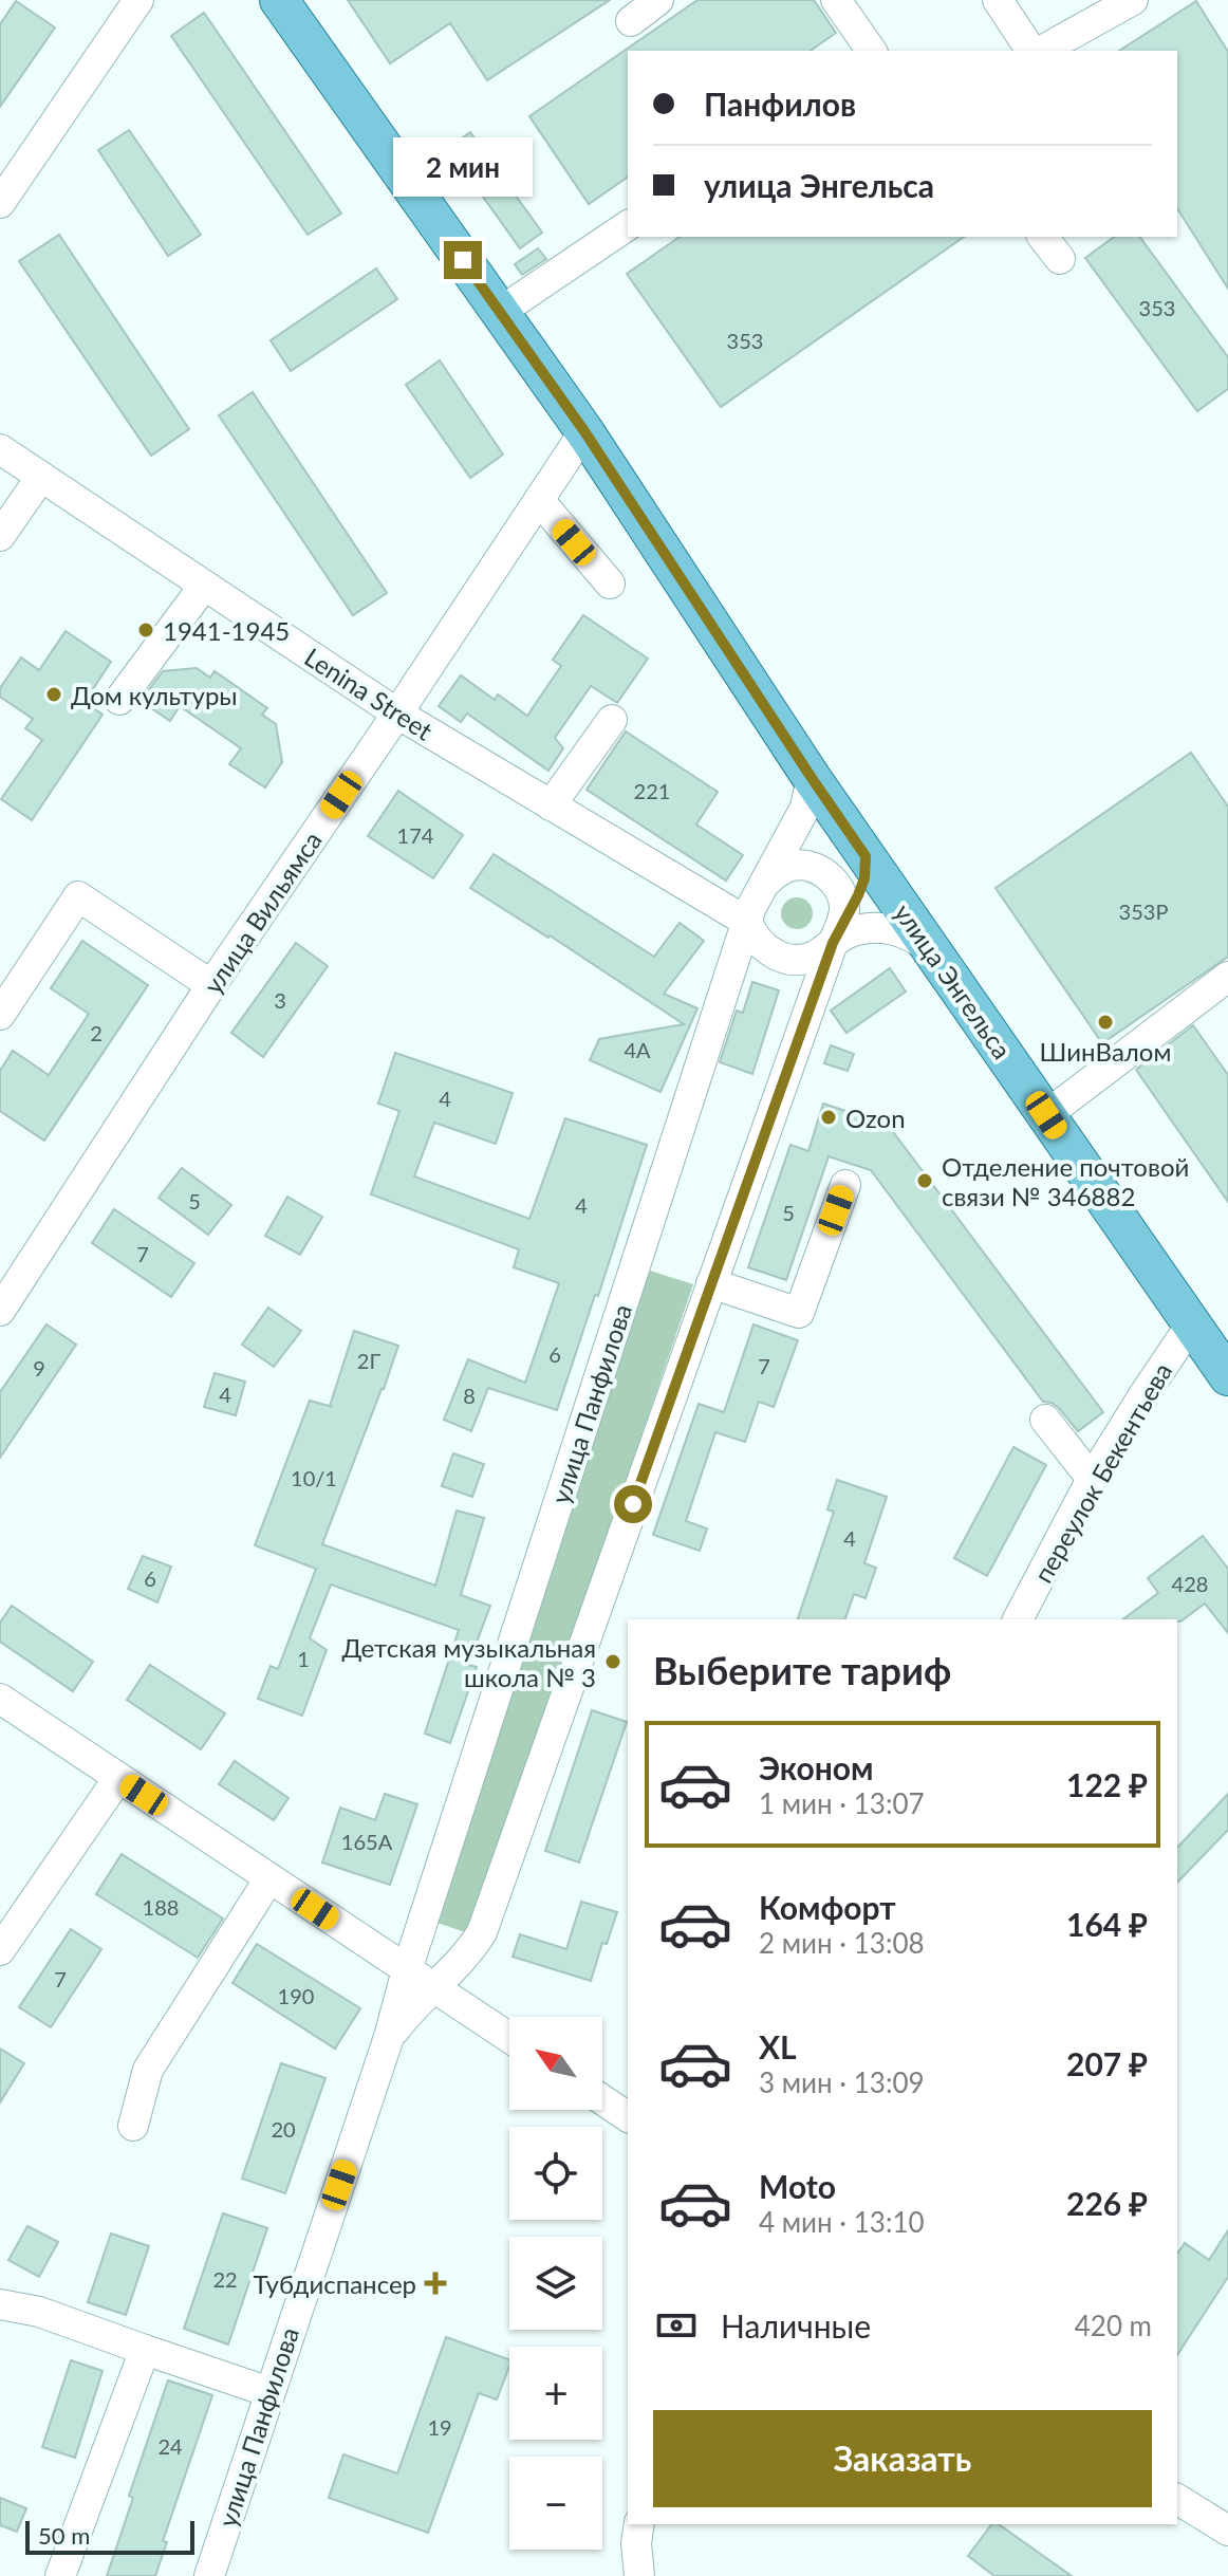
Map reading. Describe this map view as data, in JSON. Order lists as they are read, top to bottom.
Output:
{
  "streets": {
    "main road": ["улица Энгельса"],
    "street": [
      "Lenina Street",
      "улица Вильямса",
      "улица Панфилова",
      "переулок Бекентьева"
    ]
  },
  "crossings": [
    ["Lenina Street", "улица Вильямса"],
    ["Lenina Street", "улица Панфилова"],
    ["улица Вильямса", "улица Энгельса"],
    ["улица Энгельса", "улица Панфилова"],
    ["улица Энгельса", "переулок Бекентьева"]
  ],
  "places": {
    "other": [
      "1941-1945",
      "Дом культуры",
      "ШинВалом",
      "Ozon",
      "Отделение почтовой связи № 346882",
      "Детская музыкальная школа № 3"
    ],
    "health": ["Тубдиспансер"]
  },
  "house_numbers": [
    "353",
    "353",
    "221",
    "174",
    "353Р",
    "3",
    "2",
    "4А",
    "4",
    "5",
    "4",
    "5",
    "7",
    "6",
    "2Г",
    "7",
    "9",
    "4",
    "8",
    "10/1",
    "4",
    "6",
    "428",
    "1",
    "165А",
    "188",
    "7",
    "190",
    "20",
    "22",
    "19",
    "24"
  ],
  "scale_bar": "50 m",
  "north": "top left",
  "page": {
    "banner": ["Панфилов", "улица Энгельса"],
    "bubble": "2 мин",
    "heading": "Выберите тариф",
    "list": [
      {
        "name": "Эконом",
        "note": "1 мин · 13:07",
        "value": "122 ₽"
      },
      {
        "name": "Комфорт",
        "note": "2 мин · 13:08",
        "value": "164 ₽"
      },
      {
        "name": "XL",
        "note": "3 мин · 13:09",
        "value": "207 ₽"
      },
      {
        "name": "Moto",
        "note": "4 мин · 13:10",
        "value": "226 ₽"
      }
    ],
    "map_buttons": ["+", "−"],
    "pay": ["Наличные", "420 m"],
    "buttons": "Заказать",
    "scale": "50 m"
  }
}
